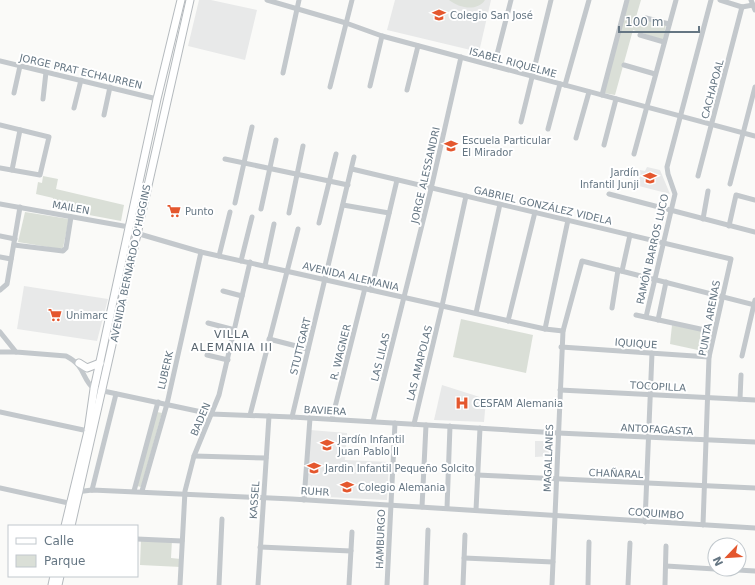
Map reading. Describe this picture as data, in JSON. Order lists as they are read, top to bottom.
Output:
{
  "streets": {
    "main road": ["AVENIDA BERNARDO O'HIGGINS"],
    "street": [
      "ISABEL RIQUELME",
      "JORGE PRAT ECHAURREN",
      "CACHAPOAL",
      "JORGE ALESSANDRI",
      "GABRIEL GONZÁLEZ VIDELA",
      "MAILEN",
      "RAMÓN BARROS LUCO",
      "AVENIDA ALEMANIA",
      "PUNTA ARENAS",
      "IQUIQUE",
      "STUTTGART",
      "R. WAGNER",
      "LAS LILAS",
      "LAS AMAPOLAS",
      "LUBERK",
      "TOCOPILLA",
      "BAVIERA",
      "BADEN",
      "ANTOFAGASTA",
      "MAGALLANES",
      "CHAÑARAL",
      "RUHR",
      "KASSEL",
      "COQUIMBO",
      "HAMBURGO"
    ]
  },
  "crossings": [
    ["ISABEL RIQUELME", "CACHAPOAL"],
    ["ISABEL RIQUELME", "JORGE ALESSANDRI"],
    ["ISABEL RIQUELME", "RAMÓN BARROS LUCO"],
    ["JORGE PRAT ECHAURREN", "AVENIDA BERNARDO O'HIGGINS"],
    ["JORGE ALESSANDRI", "GABRIEL GONZÁLEZ VIDELA"],
    ["JORGE ALESSANDRI", "AVENIDA ALEMANIA"],
    ["JORGE ALESSANDRI", "LAS LILAS"],
    ["GABRIEL GONZÁLEZ VIDELA", "RAMÓN BARROS LUCO"],
    ["GABRIEL GONZÁLEZ VIDELA", "PUNTA ARENAS"],
    ["GABRIEL GONZÁLEZ VIDELA", "STUTTGART"],
    ["GABRIEL GONZÁLEZ VIDELA", "LAS AMAPOLAS"],
    ["MAILEN", "AVENIDA BERNARDO O'HIGGINS"],
    ["AVENIDA BERNARDO O'HIGGINS", "AVENIDA ALEMANIA"],
    ["AVENIDA BERNARDO O'HIGGINS", "BAVIERA"],
    ["AVENIDA BERNARDO O'HIGGINS", "RUHR"],
    ["AVENIDA ALEMANIA", "STUTTGART"],
    ["AVENIDA ALEMANIA", "R. WAGNER"],
    ["AVENIDA ALEMANIA", "LAS LILAS"],
    ["AVENIDA ALEMANIA", "LAS AMAPOLAS"],
    ["AVENIDA ALEMANIA", "LUBERK"],
    ["AVENIDA ALEMANIA", "BADEN"],
    ["AVENIDA ALEMANIA", "MAGALLANES"],
    ["PUNTA ARENAS", "IQUIQUE"],
    ["PUNTA ARENAS", "TOCOPILLA"],
    ["PUNTA ARENAS", "ANTOFAGASTA"],
    ["PUNTA ARENAS", "CHAÑARAL"],
    ["PUNTA ARENAS", "COQUIMBO"],
    ["IQUIQUE", "MAGALLANES"],
    ["STUTTGART", "BAVIERA"],
    ["R. WAGNER", "BAVIERA"],
    ["LAS LILAS", "BAVIERA"],
    ["LAS AMAPOLAS", "BAVIERA"],
    ["LUBERK", "BAVIERA"],
    ["LUBERK", "RUHR"],
    ["TOCOPILLA", "MAGALLANES"],
    ["BAVIERA", "BADEN"],
    ["BAVIERA", "ANTOFAGASTA"],
    ["BAVIERA", "MAGALLANES"],
    ["BAVIERA", "KASSEL"],
    ["BAVIERA", "HAMBURGO"],
    ["BADEN", "RUHR"],
    ["ANTOFAGASTA", "MAGALLANES"],
    ["MAGALLANES", "CHAÑARAL"],
    ["MAGALLANES", "RUHR"],
    ["MAGALLANES", "COQUIMBO"],
    ["RUHR", "KASSEL"],
    ["RUHR", "COQUIMBO"],
    ["RUHR", "HAMBURGO"]
  ],
  "districts": ["VILLA ALEMANIA III"],
  "places": {
    "school or university": [
      "Colegio San José",
      "Escuela Particular El Mirador",
      "Jardín Infantil Junji",
      "Jardín Infantil Juan Pablo II",
      "Jardin Infantil Pequeño Solcito",
      "Colegio Alemania"
    ],
    "supermarket": ["Punto", "Unimarc"],
    "hospital": ["CESFAM Alemania"]
  },
  "legend": ["Calle", "Parque"],
  "scale_bar": "100 m",
  "north": "bottom left"
}
